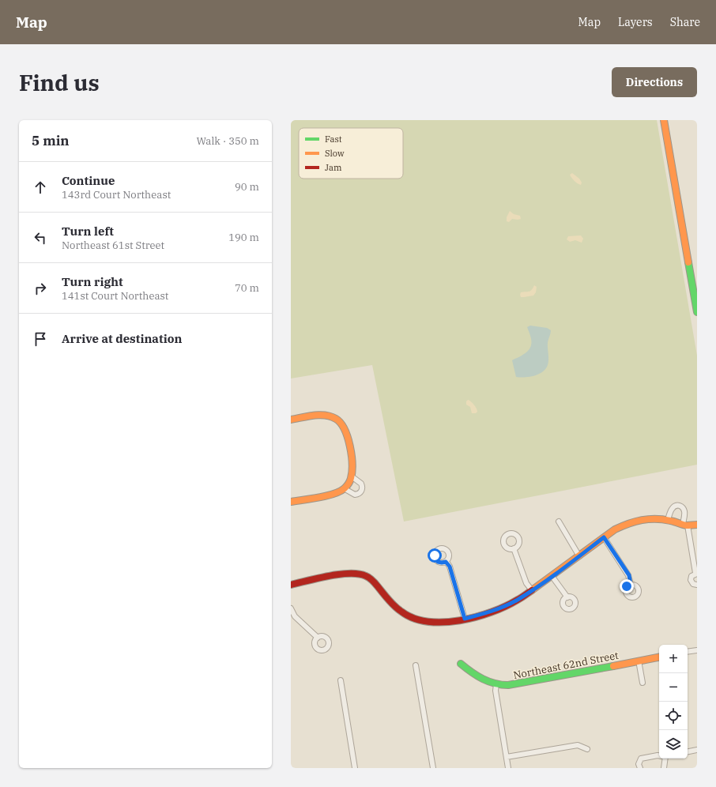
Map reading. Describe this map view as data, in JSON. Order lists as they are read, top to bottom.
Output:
{
  "streets": {
    "street": ["Northeast 62nd Street"]
  },
  "legend": ["Fast", "Slow", "Jam"],
  "page": {
    "header": "Map",
    "nav": ["Map", "Layers", "Share"],
    "buttons": "Directions",
    "title": "Find us",
    "heading": ["5 min", "Walk · 350 m"],
    "list": [
      ["Continue", "143rd Court Northeast", "90 m"],
      ["Turn left", "Northeast 61st Street", "190 m"],
      ["Turn right", "141st Court Northeast", "70 m"],
      "Arrive at destination"
    ],
    "map_buttons": ["+", "−"]
  }
}
